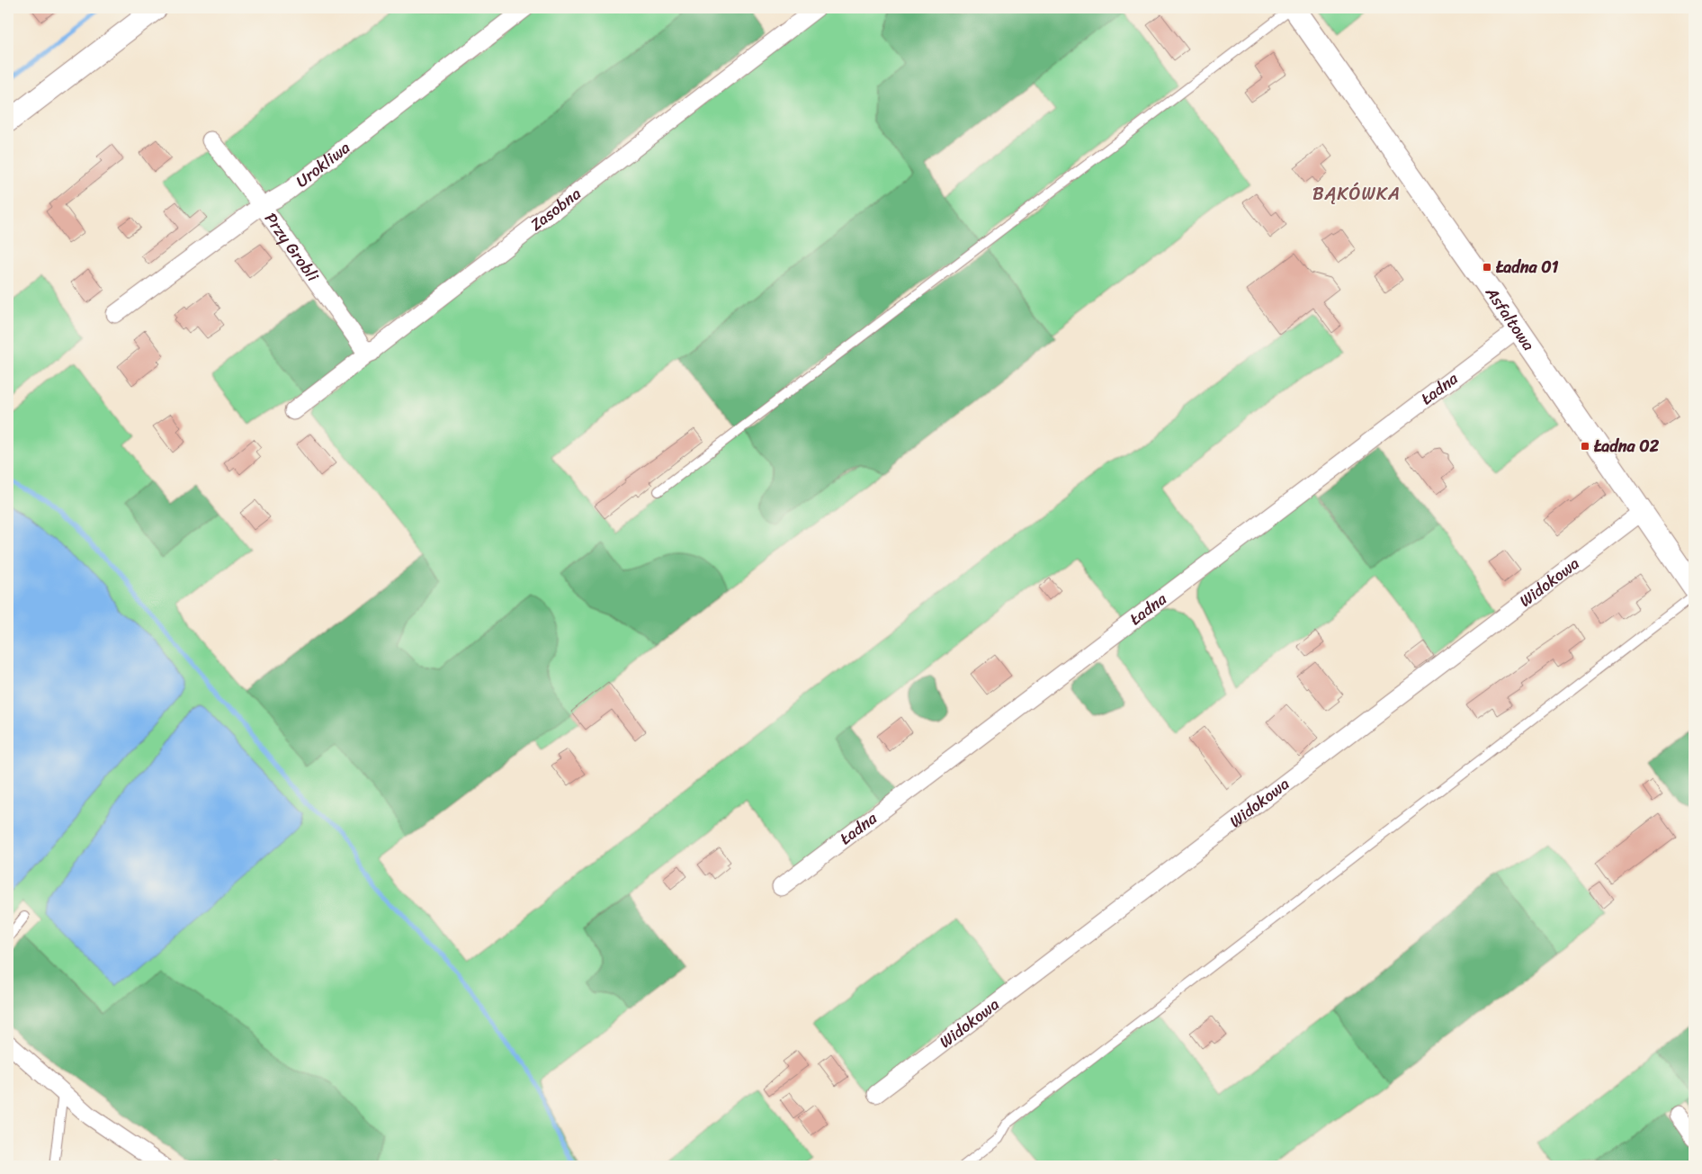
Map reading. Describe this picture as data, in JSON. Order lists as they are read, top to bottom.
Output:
{
  "streets": {
    "street": [
      "Urokliwa",
      "Zasobna",
      "Przy Grobli",
      "Asfaltowa",
      "Ładna",
      "Widokowa"
    ]
  },
  "crossings": [
    ["Urokliwa", "Przy Grobli"],
    ["Zasobna", "Przy Grobli"],
    ["Asfaltowa", "Ładna"],
    ["Asfaltowa", "Widokowa"]
  ],
  "districts": ["BĄKÓWKA"],
  "places": {
    "transit": ["Ładna 01", "Ładna 02"]
  }
}
